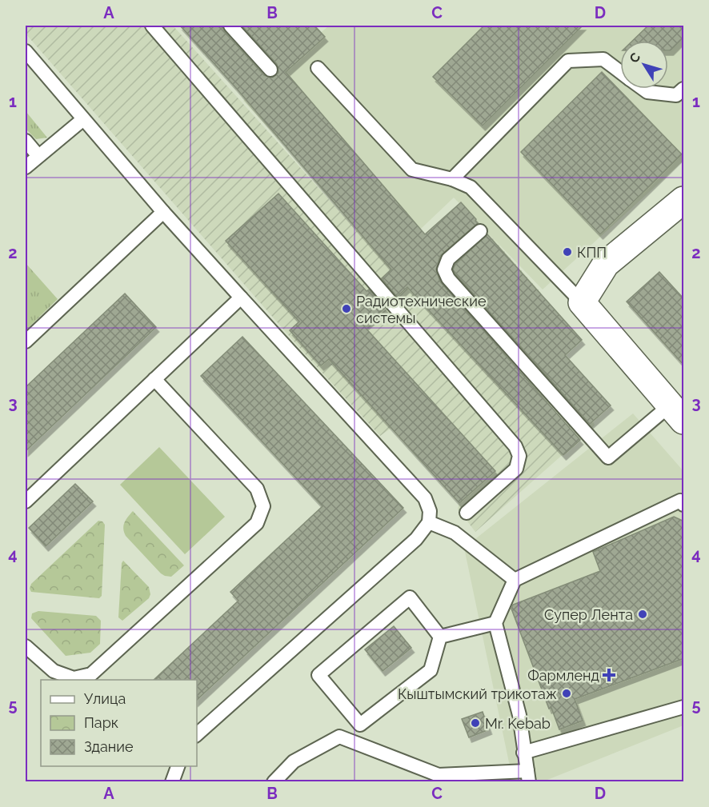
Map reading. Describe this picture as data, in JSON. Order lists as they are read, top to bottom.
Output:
{
  "places": {
    "other": [
      "КПП",
      "Радиотехнические системы",
      "Супер Лента",
      "Кыштымский трикотаж",
      "Mr. Kebab"
    ],
    "health": ["Фармленд"]
  },
  "legend": ["Улица", "Парк", "Здание"],
  "north": "top left",
  "grid": {
    "columns": [
      "A",
      "B",
      "C",
      "D"
    ],
    "rows": [
      "1",
      "2",
      "3",
      "4",
      "5"
    ]
  }
}
